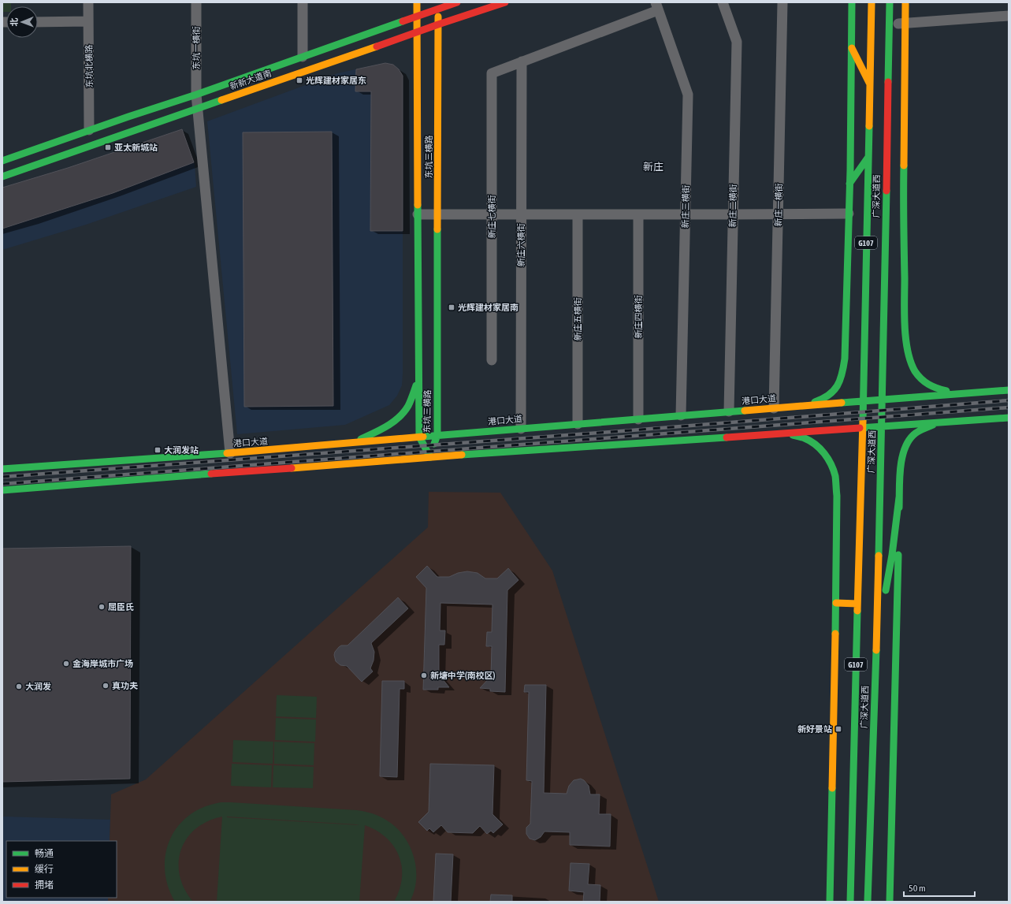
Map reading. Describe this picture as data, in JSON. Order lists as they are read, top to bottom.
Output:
{
  "streets": {
    "main road": [
      "新新大道南",
      "东坑三横路",
      "广深大道西",
      "G107",
      "港口大道"
    ],
    "street": [
      "东坑一横街",
      "东坑北横路",
      "新庄一横街",
      "新庄二横街",
      "新庄三横街",
      "新庄七横街",
      "新庄六横街",
      "新庄四横街",
      "新庄五横街"
    ]
  },
  "crossings": [
    ["东坑一横街", "新新大道南"],
    ["东坑一横街", "港口大道"],
    ["东坑北横路", "新新大道南"],
    ["新新大道南", "东坑三横路"],
    ["东坑三横路", "港口大道"],
    ["广深大道西", "港口大道"],
    ["新庄一横街", "港口大道"],
    ["新庄二横街", "港口大道"],
    ["新庄三横街", "港口大道"],
    ["新庄七横街", "新庄六横街"],
    ["新庄六横街", "港口大道"],
    ["新庄四横街", "港口大道"],
    ["新庄五横街", "港口大道"]
  ],
  "districts": ["新庄"],
  "places": {
    "transit": [
      "光辉建材家居东",
      "亚太新城站",
      "光辉建材家居南",
      "大润发站",
      "新好景站"
    ],
    "other": [
      "屈臣氏",
      "金海岸城市广场",
      "新塘中学(南校区)",
      "真功夫",
      "大润发"
    ]
  },
  "legend": ["畅通", "缓行", "拥堵"],
  "scale_bar": "50 m",
  "north": "left"
}
